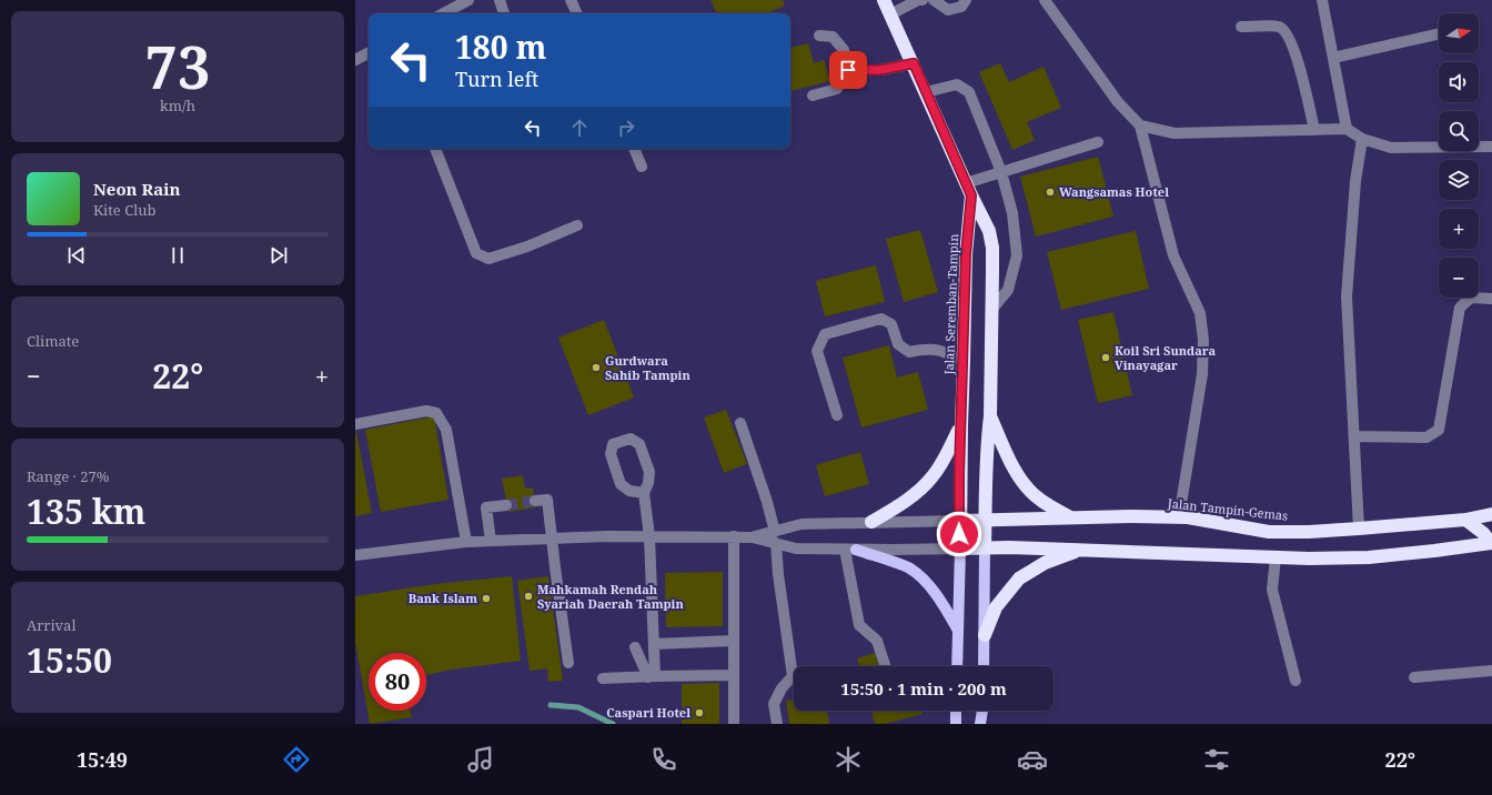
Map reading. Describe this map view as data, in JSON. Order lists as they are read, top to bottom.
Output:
{
  "streets": {
    "highway": ["Jalan Seremban-Tampin", "Jalan Tampin-Gemas"]
  },
  "crossings": [
    ["Jalan Seremban-Tampin", "Jalan Tampin-Gemas"]
  ],
  "places": [
    "Wangsamas Hotel",
    "Koil Sri Sundara Vinayagar",
    "Gurdwara Sahib Tampin",
    "Mahkamah Rendah Syariah Daerah Tampin",
    "Bank Islam",
    "Caspari Hotel"
  ],
  "north": "right",
  "page": {
    "tile": [
      ["73", "km/h"],
      "Climate",
      ["Range · 27%", "135 km"],
      ["Arrival", "15:50"]
    ],
    "map_buttons": ["+", "−"],
    "turn": ["180 m", "Turn left"],
    "song": ["Neon Rain", "Kite Club"],
    "heat": ["−", "22°", "+"],
    "limit": "80",
    "trip": "15:50 · 1 min · 200 m",
    "tabs": ["15:49", "22°"]
  }
}
